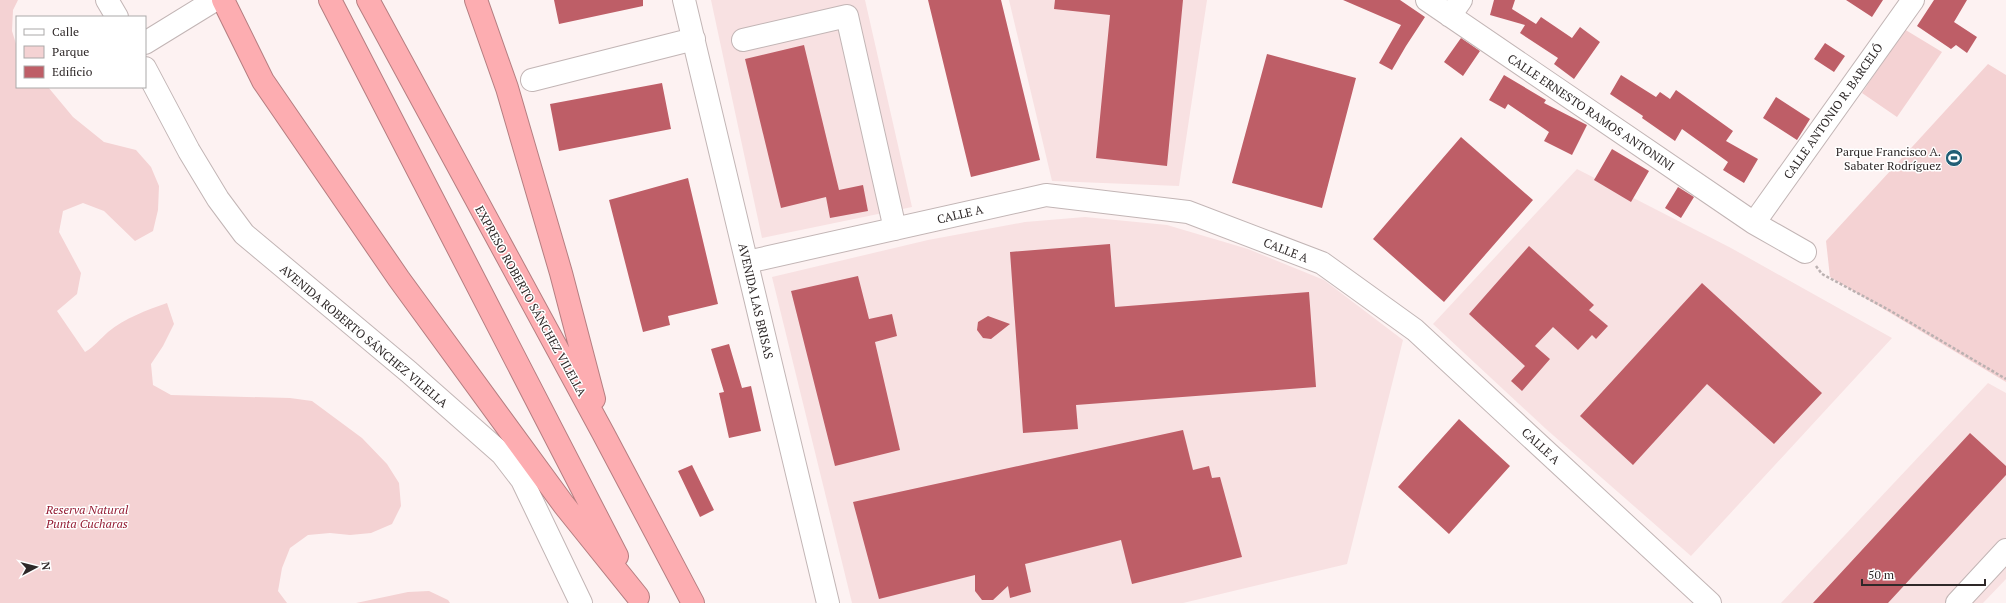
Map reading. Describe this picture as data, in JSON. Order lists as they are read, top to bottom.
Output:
{
  "streets": {
    "highway": ["EXPRESO ROBERTO SÁNCHEZ VILELLA"],
    "street": [
      "CALLE ANTONIO R. BARCELÓ",
      "CALLE ERNESTO RAMOS ANTONINI",
      "CALLE A",
      "AVENIDA LAS BRISAS",
      "AVENIDA ROBERTO SÁNCHEZ VILELLA"
    ]
  },
  "crossings": [
    ["CALLE ANTONIO R. BARCELÓ", "CALLE ERNESTO RAMOS ANTONINI"],
    ["CALLE A", "AVENIDA LAS BRISAS"]
  ],
  "parks": ["Reserva Natural Punta Cucharas"],
  "places": {
    "sports": ["Parque Francisco A. Sabater Rodríguez"]
  },
  "legend": ["Calle", "Parque", "Edificio"],
  "scale_bar": "50 m",
  "north": "right"
}
